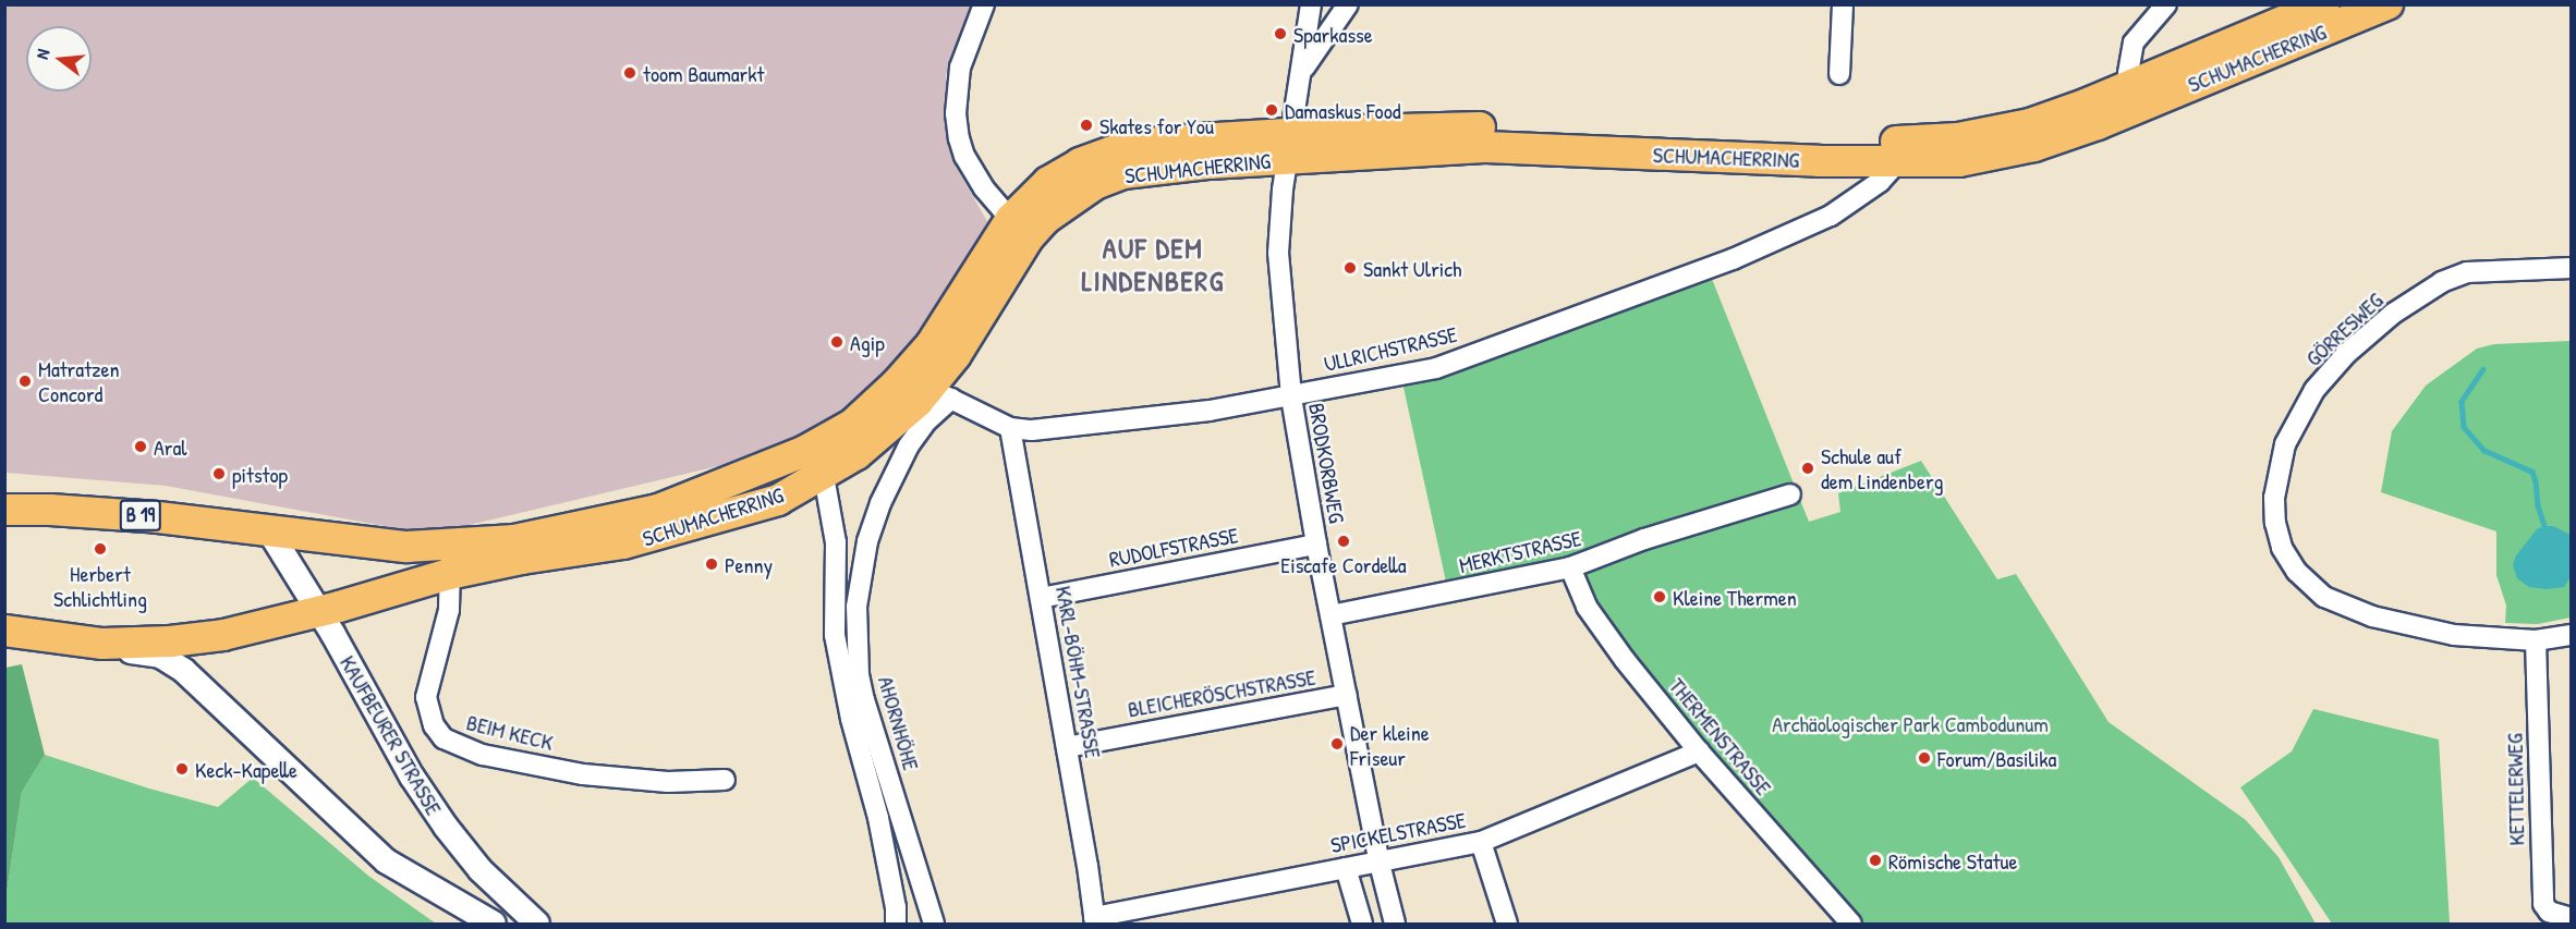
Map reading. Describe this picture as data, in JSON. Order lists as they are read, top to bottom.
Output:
{
  "streets": {
    "main road": ["SCHUMACHERRING", "B 19"],
    "street": [
      "GÖRRESWEG",
      "ULLRICHSTRASSE",
      "BRODKORBWEG",
      "RUDOLFSTRASSE",
      "MERKTSTRASSE",
      "KARL-BÖHM-STRASSE",
      "BLEICHERÖSCHSTRASSE",
      "AHORNHÖHE",
      "BEIM KECK",
      "KAUFBEURER STRASSE",
      "THERMENSTRASSE",
      "KETTELERWEG",
      "SPICKELSTRASSE"
    ]
  },
  "crossings": [
    ["SCHUMACHERRING", "ULLRICHSTRASSE"],
    ["SCHUMACHERRING", "BRODKORBWEG"],
    ["SCHUMACHERRING", "AHORNHÖHE"],
    ["SCHUMACHERRING", "BEIM KECK"],
    ["SCHUMACHERRING", "KAUFBEURER STRASSE"],
    ["GÖRRESWEG", "KETTELERWEG"],
    ["ULLRICHSTRASSE", "BRODKORBWEG"],
    ["ULLRICHSTRASSE", "KARL-BÖHM-STRASSE"],
    ["ULLRICHSTRASSE", "AHORNHÖHE"],
    ["BRODKORBWEG", "RUDOLFSTRASSE"],
    ["BRODKORBWEG", "MERKTSTRASSE"],
    ["BRODKORBWEG", "BLEICHERÖSCHSTRASSE"],
    ["BRODKORBWEG", "SPICKELSTRASSE"],
    ["RUDOLFSTRASSE", "KARL-BÖHM-STRASSE"],
    ["MERKTSTRASSE", "THERMENSTRASSE"],
    ["KARL-BÖHM-STRASSE", "BLEICHERÖSCHSTRASSE"],
    ["KARL-BÖHM-STRASSE", "SPICKELSTRASSE"],
    ["THERMENSTRASSE", "SPICKELSTRASSE"]
  ],
  "districts": ["AUF DEM LINDENBERG"],
  "parks": ["Archäologischer Park Cambodunum"],
  "places": [
    "Sparkasse",
    "toom Baumarkt",
    "Damaskus Food",
    "Skates for You",
    "Sankt Ulrich",
    "Agip",
    "Matratzen Concord",
    "Aral",
    "Schule auf dem Lindenberg",
    "pitstop",
    "Eiscafe Cordella",
    "Herbert Schlichtling",
    "Penny",
    "Kleine Thermen",
    "Der kleine Friseur",
    "Forum/Basilika",
    "Keck-Kapelle",
    "Römische Statue"
  ],
  "north": "left"
}
